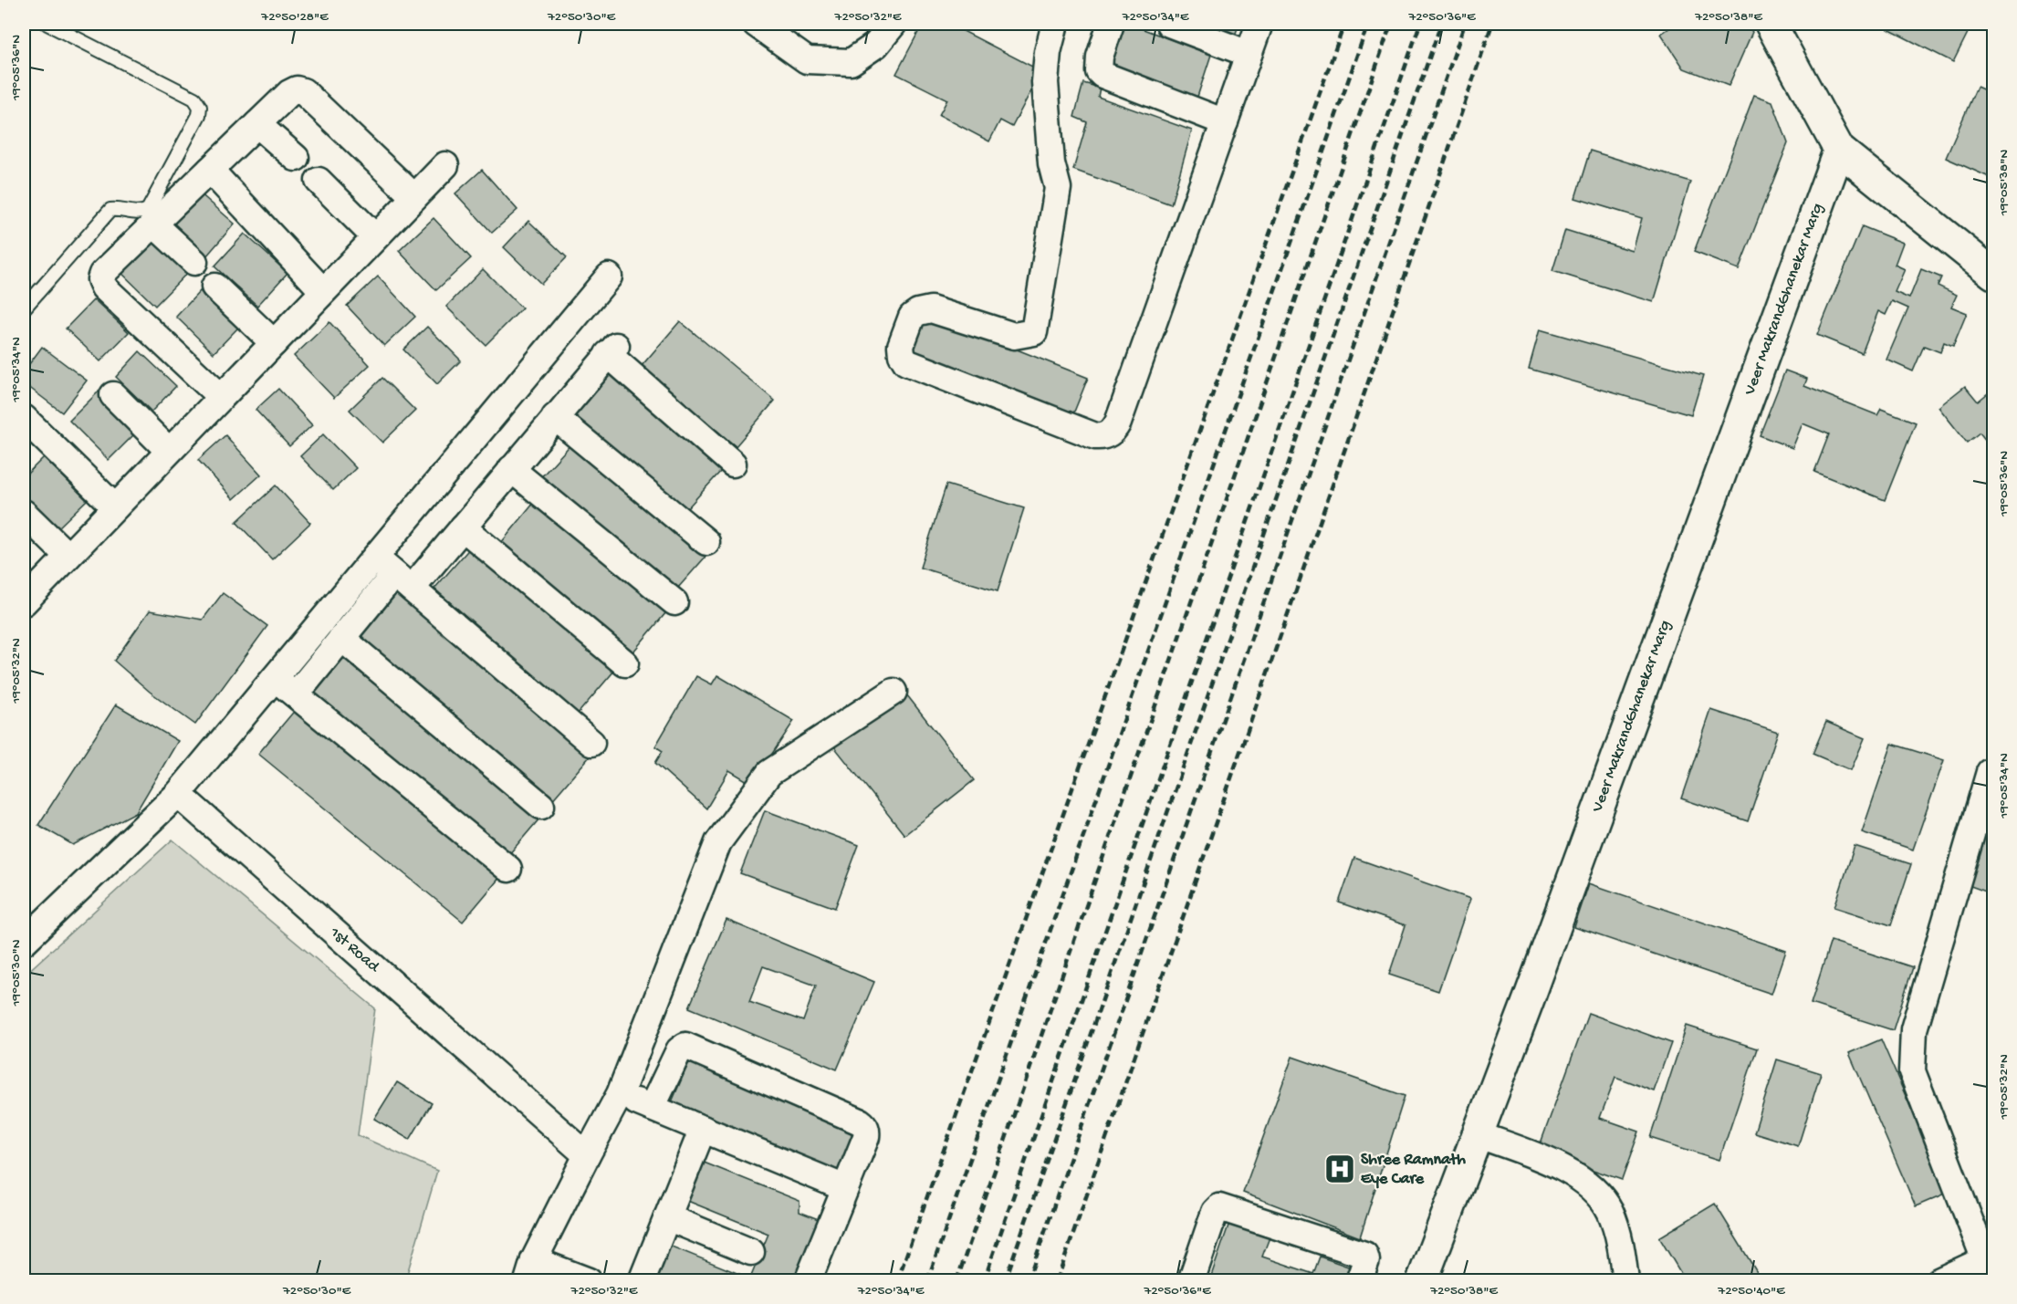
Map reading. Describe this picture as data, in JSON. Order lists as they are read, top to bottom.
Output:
{
  "streets": {
    "street": ["Veer MakrandGhanekar Marg", "1st Road"]
  },
  "places": {
    "hospital": ["Shree Ramnath Eye Care"]
  },
  "coordinates": [
    "72°50'28\"E",
    "72°50'30\"E",
    "72°50'32\"E",
    "72°50'34\"E",
    "72°50'36\"E",
    "72°50'38\"E",
    "19°05'36\"N",
    "19°05'38\"N",
    "19°05'34\"N",
    "19°05'32\"N",
    "19°05'30\"N",
    "72°50'40\"E"
  ]
}
